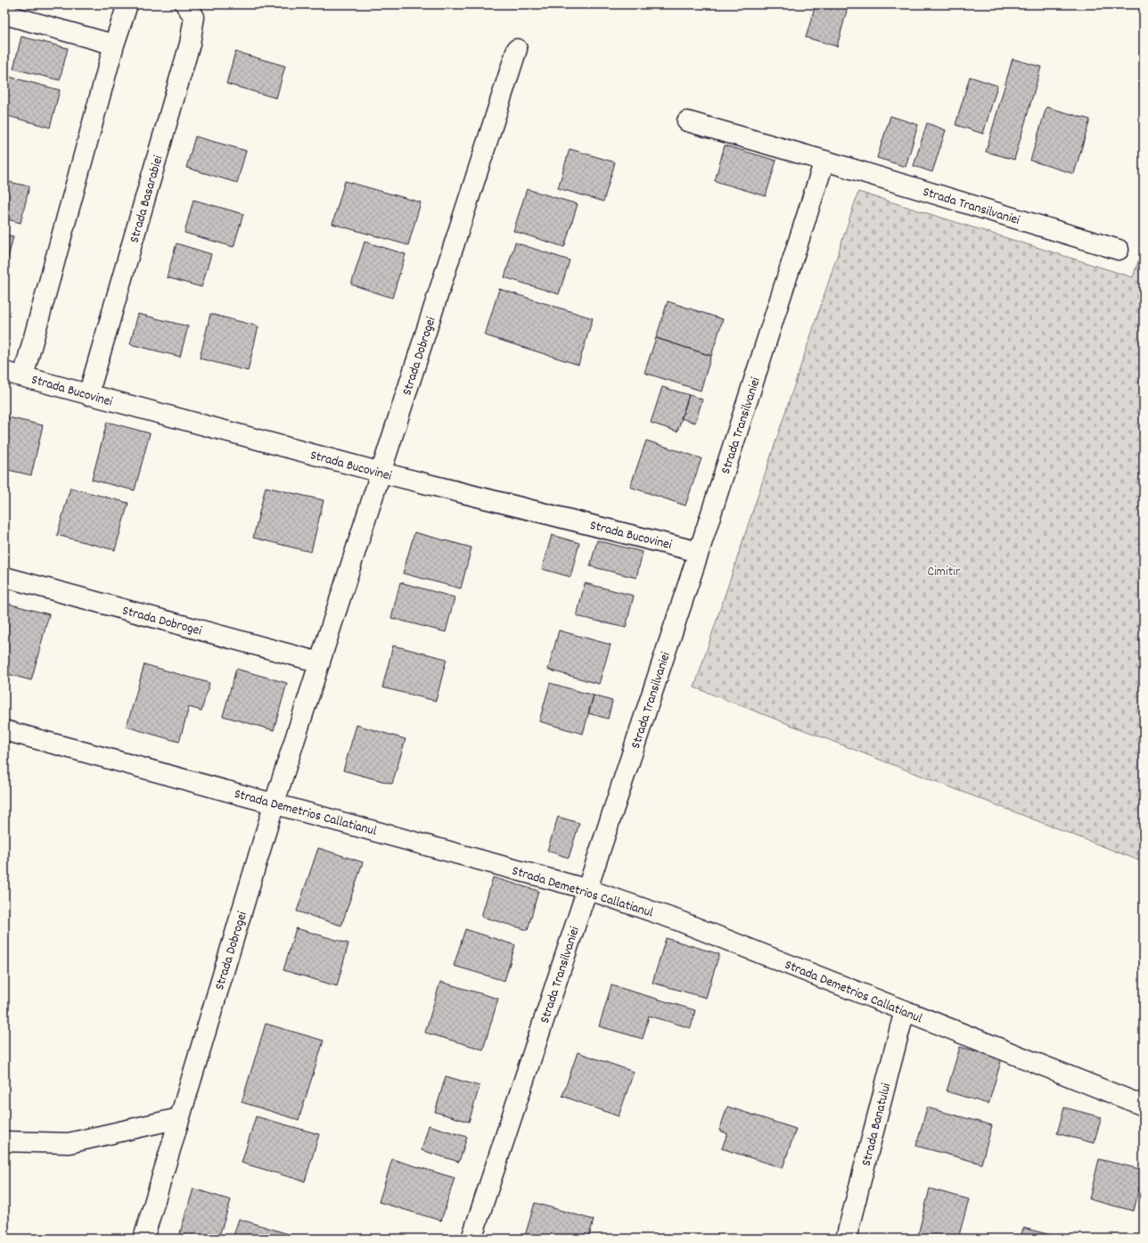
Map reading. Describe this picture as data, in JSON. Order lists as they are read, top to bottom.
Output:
{
  "streets": {
    "street": [
      "Strada Basarabiei",
      "Strada Transilvaniei",
      "Strada Dobrogei",
      "Strada Bucovinei",
      "Strada Demetrios Callatianul",
      "Strada Banatului"
    ]
  },
  "crossings": [
    ["Strada Basarabiei", "Strada Bucovinei"],
    ["Strada Transilvaniei", "Strada Bucovinei"],
    ["Strada Transilvaniei", "Strada Demetrios Callatianul"],
    ["Strada Dobrogei", "Strada Bucovinei"],
    ["Strada Dobrogei", "Strada Demetrios Callatianul"],
    ["Strada Demetrios Callatianul", "Strada Banatului"]
  ],
  "parks": ["Cimitir"]
}
